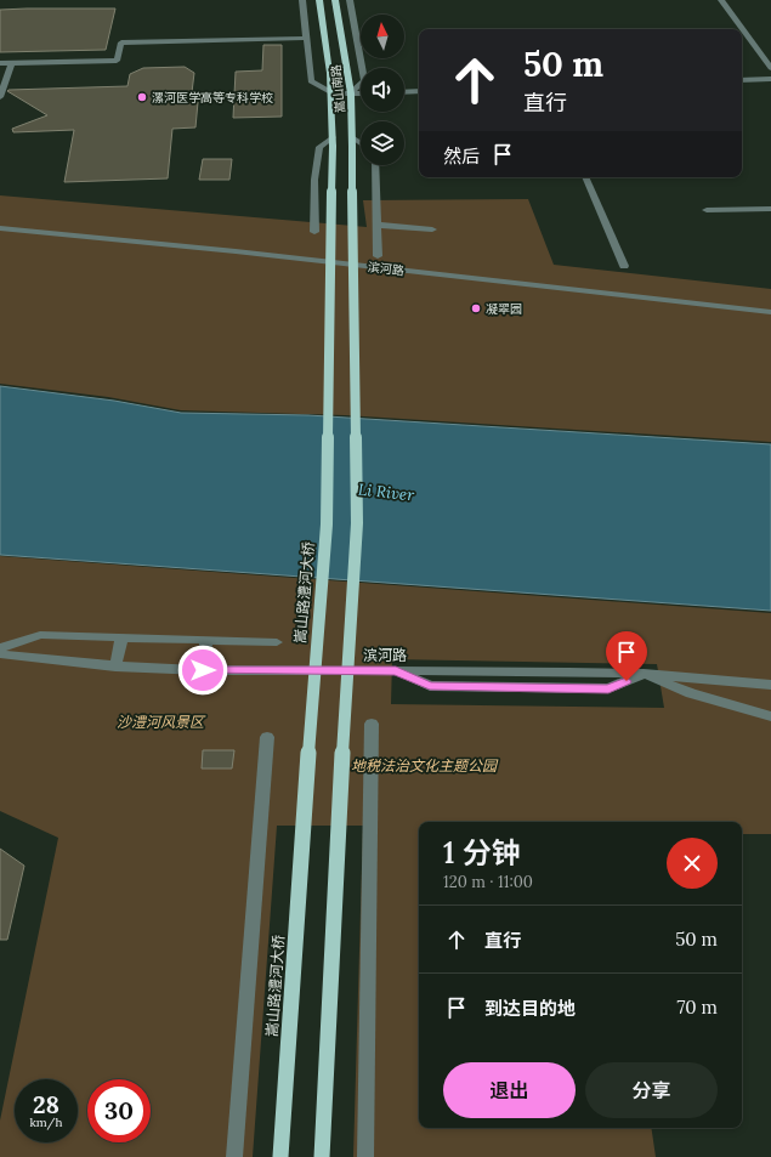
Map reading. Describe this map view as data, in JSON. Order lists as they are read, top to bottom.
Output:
{
  "streets": {
    "main road": ["嵩山南路", "嵩山路澧河大桥"],
    "street": ["滨河路"]
  },
  "crossings": [
    ["嵩山南路", "嵩山路澧河大桥"]
  ],
  "water": ["Li River"],
  "parks": ["沙澧河风景区", "地税法治文化主题公园"],
  "places": ["漯河医学高等专科学校", "凝翠园"],
  "north": "top",
  "page": {
    "turn": ["50 m", "直行"],
    "then": "然后",
    "heading": ["1 分钟", "120 m · 11:00"],
    "list": [
      {
        "name": "直行",
        "value": "50 m"
      },
      {
        "name": "到达目的地",
        "value": "70 m"
      }
    ],
    "buttons": ["退出", "分享"],
    "speed": "28 km/h",
    "limit": "30"
  }
}
